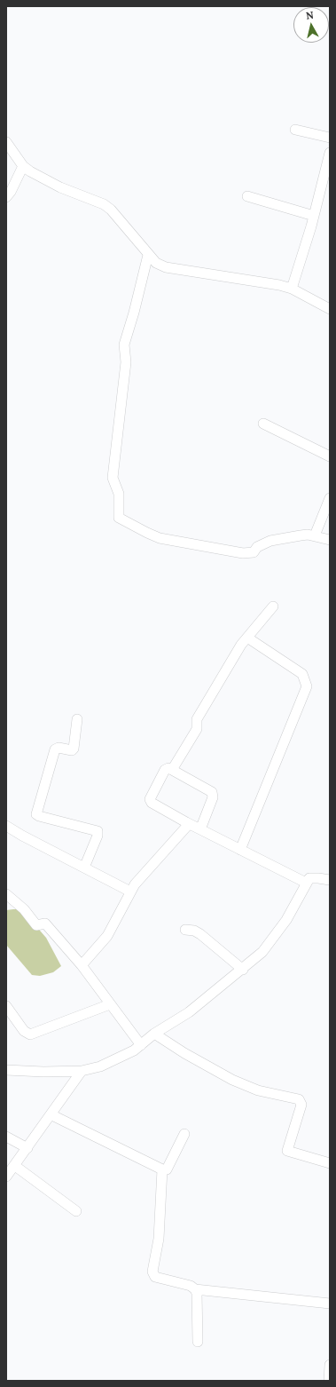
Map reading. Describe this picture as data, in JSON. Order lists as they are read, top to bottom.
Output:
{
  "north": "top"
}
